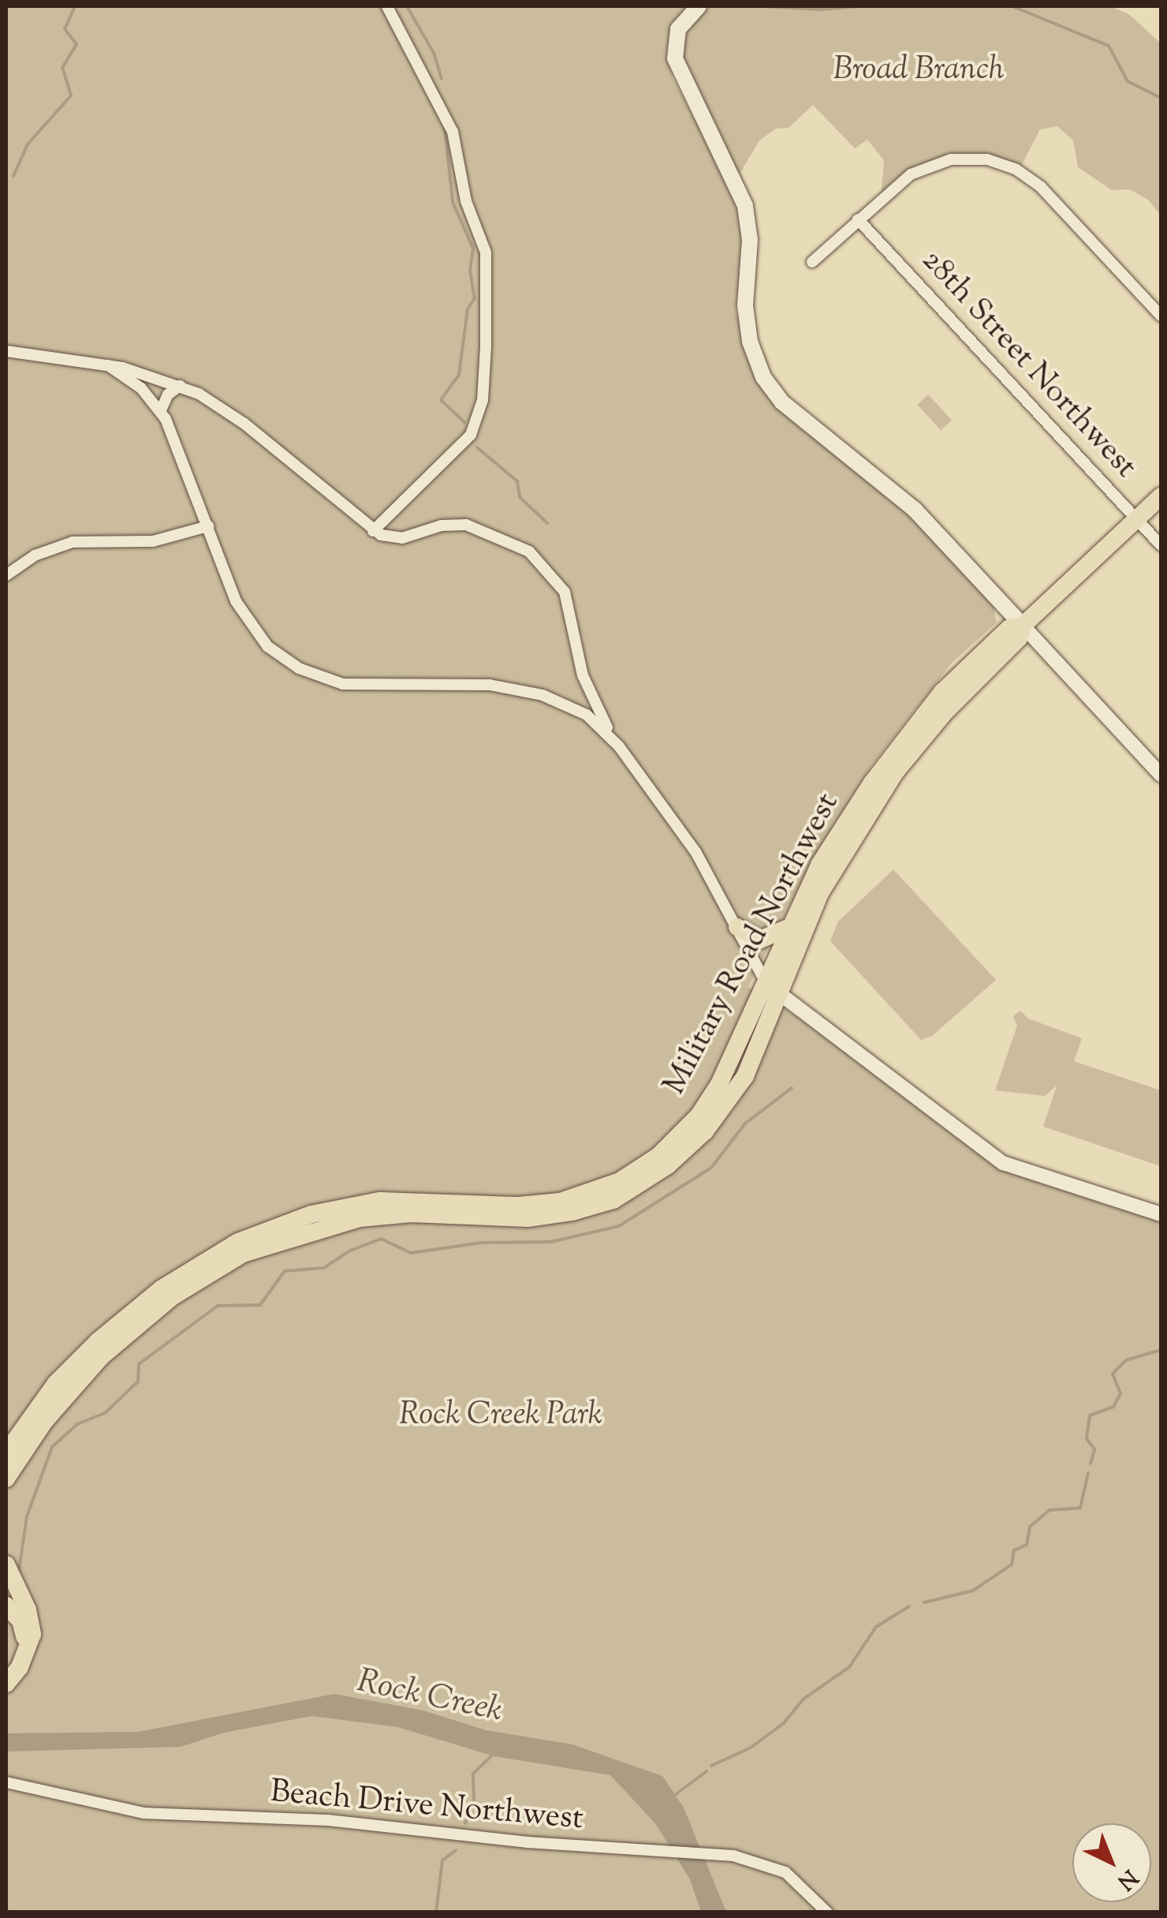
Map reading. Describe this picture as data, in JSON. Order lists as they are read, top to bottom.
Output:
{
  "streets": {
    "main road": ["Military Road Northwest"],
    "street": ["28th Street Northwest", "Beach Drive Northwest"]
  },
  "crossings": [
    ["28th Street Northwest", "Military Road Northwest"]
  ],
  "water": ["Rock Creek"],
  "parks": ["Broad Branch", "Rock Creek Park"],
  "north": "bottom right"
}
